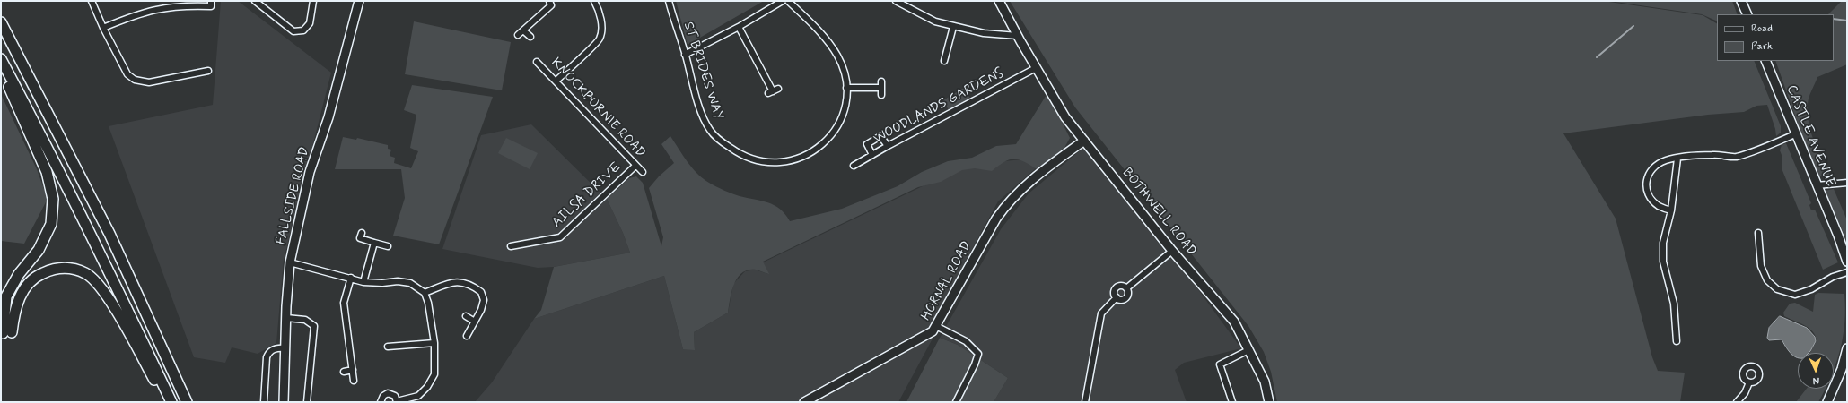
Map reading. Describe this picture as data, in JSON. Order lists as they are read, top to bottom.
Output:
{
  "streets": {
    "street": [
      "ST BRIDES WAY",
      "WOODLANDS GARDENS",
      "KNOCKBURNIE ROAD",
      "CASTLE AVENUE",
      "AILSA DRIVE",
      "FALLSIDE ROAD",
      "BOTHWELL ROAD",
      "HORNAL ROAD"
    ]
  },
  "crossings": [
    ["WOODLANDS GARDENS", "BOTHWELL ROAD"],
    ["KNOCKBURNIE ROAD", "AILSA DRIVE"],
    ["BOTHWELL ROAD", "HORNAL ROAD"]
  ],
  "legend": ["Road", "Park"],
  "north": "bottom"
}
